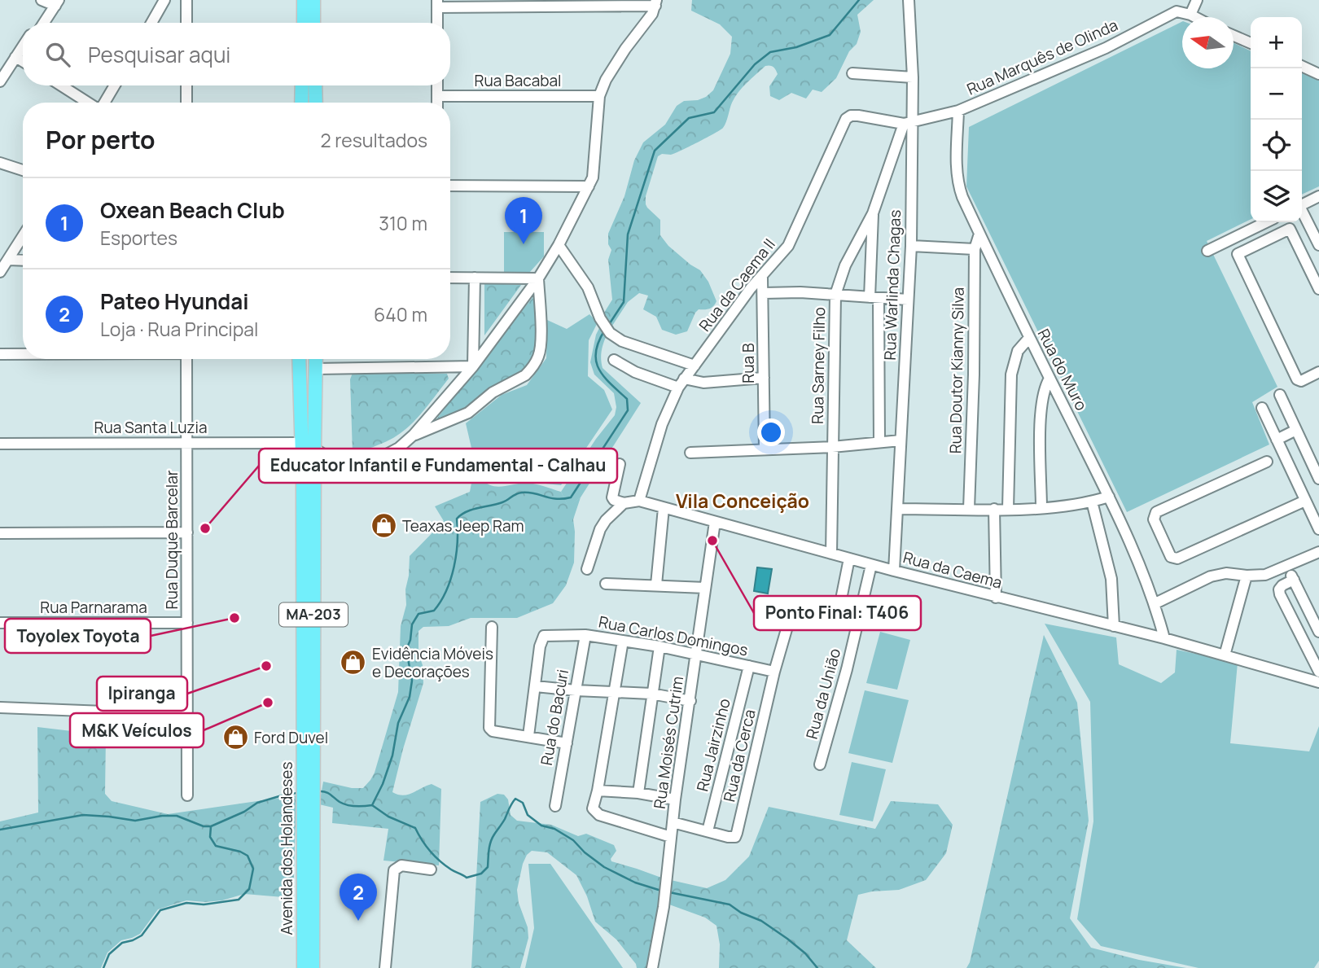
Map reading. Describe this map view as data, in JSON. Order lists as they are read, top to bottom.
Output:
{
  "streets": {
    "main road": ["MA-203", "Avenida dos Holandeses"],
    "street": [
      "Rua Marquês de Olinda",
      "Rua Bacabal",
      "Rua da Caema II",
      "Rua Warlinda Chagas",
      "Rua B",
      "Rua Sarney Filho",
      "Rua do Muro",
      "Rua Doutor Kianny Silva",
      "Rua Santa Luzia",
      "Rua Duque Barcelar",
      "Rua da Caema",
      "Rua Parnarama",
      "Rua Carlos Domingos",
      "Rua da União",
      "Rua do Bacuri",
      "Rua Moisés Cutrim",
      "Rua Jairzinho",
      "Rua da Cerca"
    ]
  },
  "crossings": [
    ["Rua Marquês de Olinda", "Rua da Caema II"],
    ["Rua Marquês de Olinda", "Rua Warlinda Chagas"],
    ["Rua Marquês de Olinda", "Rua Sarney Filho"],
    ["Rua Marquês de Olinda", "Rua do Muro"],
    ["Rua da Caema II", "Rua Warlinda Chagas"],
    ["Rua da Caema II", "Rua B"],
    ["Rua da Caema II", "Rua Sarney Filho"],
    ["Rua da Caema II", "Rua da Caema"],
    ["Rua Warlinda Chagas", "Rua Sarney Filho"],
    ["Rua Warlinda Chagas", "Rua da Caema"],
    ["Rua Sarney Filho", "Rua da Caema"],
    ["Rua do Muro", "Rua Doutor Kianny Silva"],
    ["Rua do Muro", "Rua da Caema"],
    ["Rua Santa Luzia", "Rua Duque Barcelar"],
    ["Rua Santa Luzia", "Avenida dos Holandeses"],
    ["Rua Duque Barcelar", "Rua Parnarama"],
    ["Rua da Caema", "Rua da União"],
    ["Rua da Caema", "Rua Moisés Cutrim"],
    ["Rua Carlos Domingos", "Rua do Bacuri"],
    ["Rua Carlos Domingos", "Rua Moisés Cutrim"],
    ["Rua Carlos Domingos", "Rua Jairzinho"],
    ["Rua Carlos Domingos", "Rua da Cerca"],
    ["Rua Moisés Cutrim", "Rua da Cerca"],
    ["Rua Jairzinho", "Rua da Cerca"]
  ],
  "districts": ["Vila Conceição"],
  "places": {
    "shop": ["Teaxas Jeep Ram", "Evidência Móveis e Decorações", "Ford Duvel"],
    "other": [
      "Educator Infantil e Fundamental - Calhau",
      "Ponto Final: T406",
      "Toyolex Toyota",
      "Ipiranga",
      "M&K Veículos"
    ]
  },
  "north": "left",
  "page": {
    "map_buttons": ["+", "−"],
    "search": "Pesquisar aqui",
    "heading": ["Por perto", "2 resultados"],
    "list": [
      {
        "mark": "1",
        "name": "Oxean Beach Club",
        "note": "Esportes",
        "value": "310 m"
      },
      {
        "mark": "2",
        "name": "Pateo Hyundai",
        "note": "Loja · Rua Principal",
        "value": "640 m"
      }
    ],
    "pins": ["1", "2"]
  }
}
